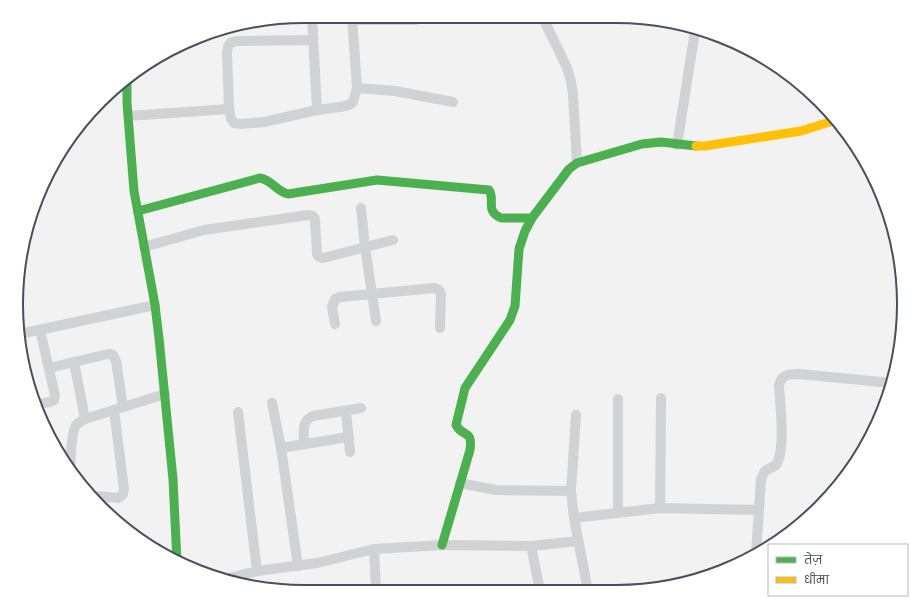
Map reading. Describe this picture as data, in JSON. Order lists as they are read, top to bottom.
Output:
{
  "legend": ["तेज़", "धीमा"]
}
